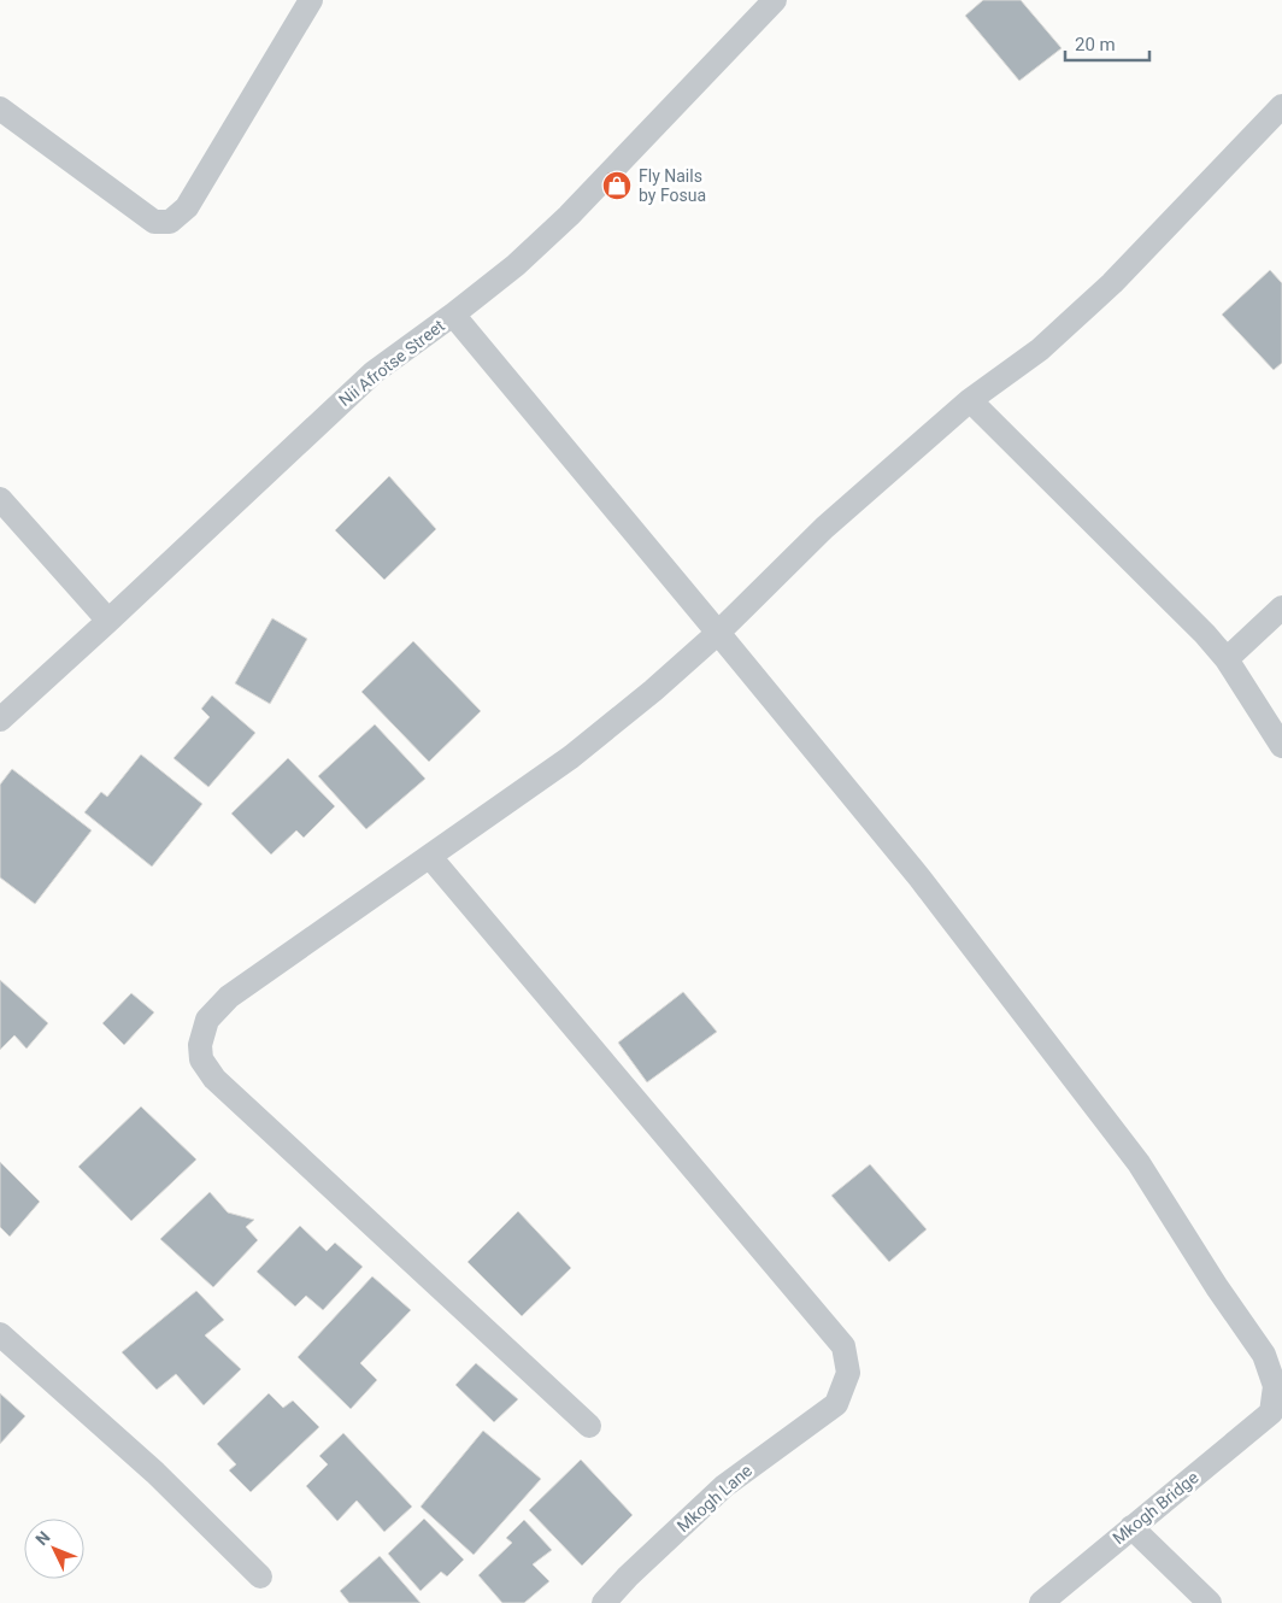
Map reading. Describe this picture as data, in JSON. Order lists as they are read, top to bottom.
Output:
{
  "streets": {
    "street": ["Nii Afrotse Street", "Mkogh Lane", "Mkogh Bridge"]
  },
  "places": {
    "shop": ["Fly Nails by Fosua"]
  },
  "scale_bar": "20 m",
  "north": "top left"
}
